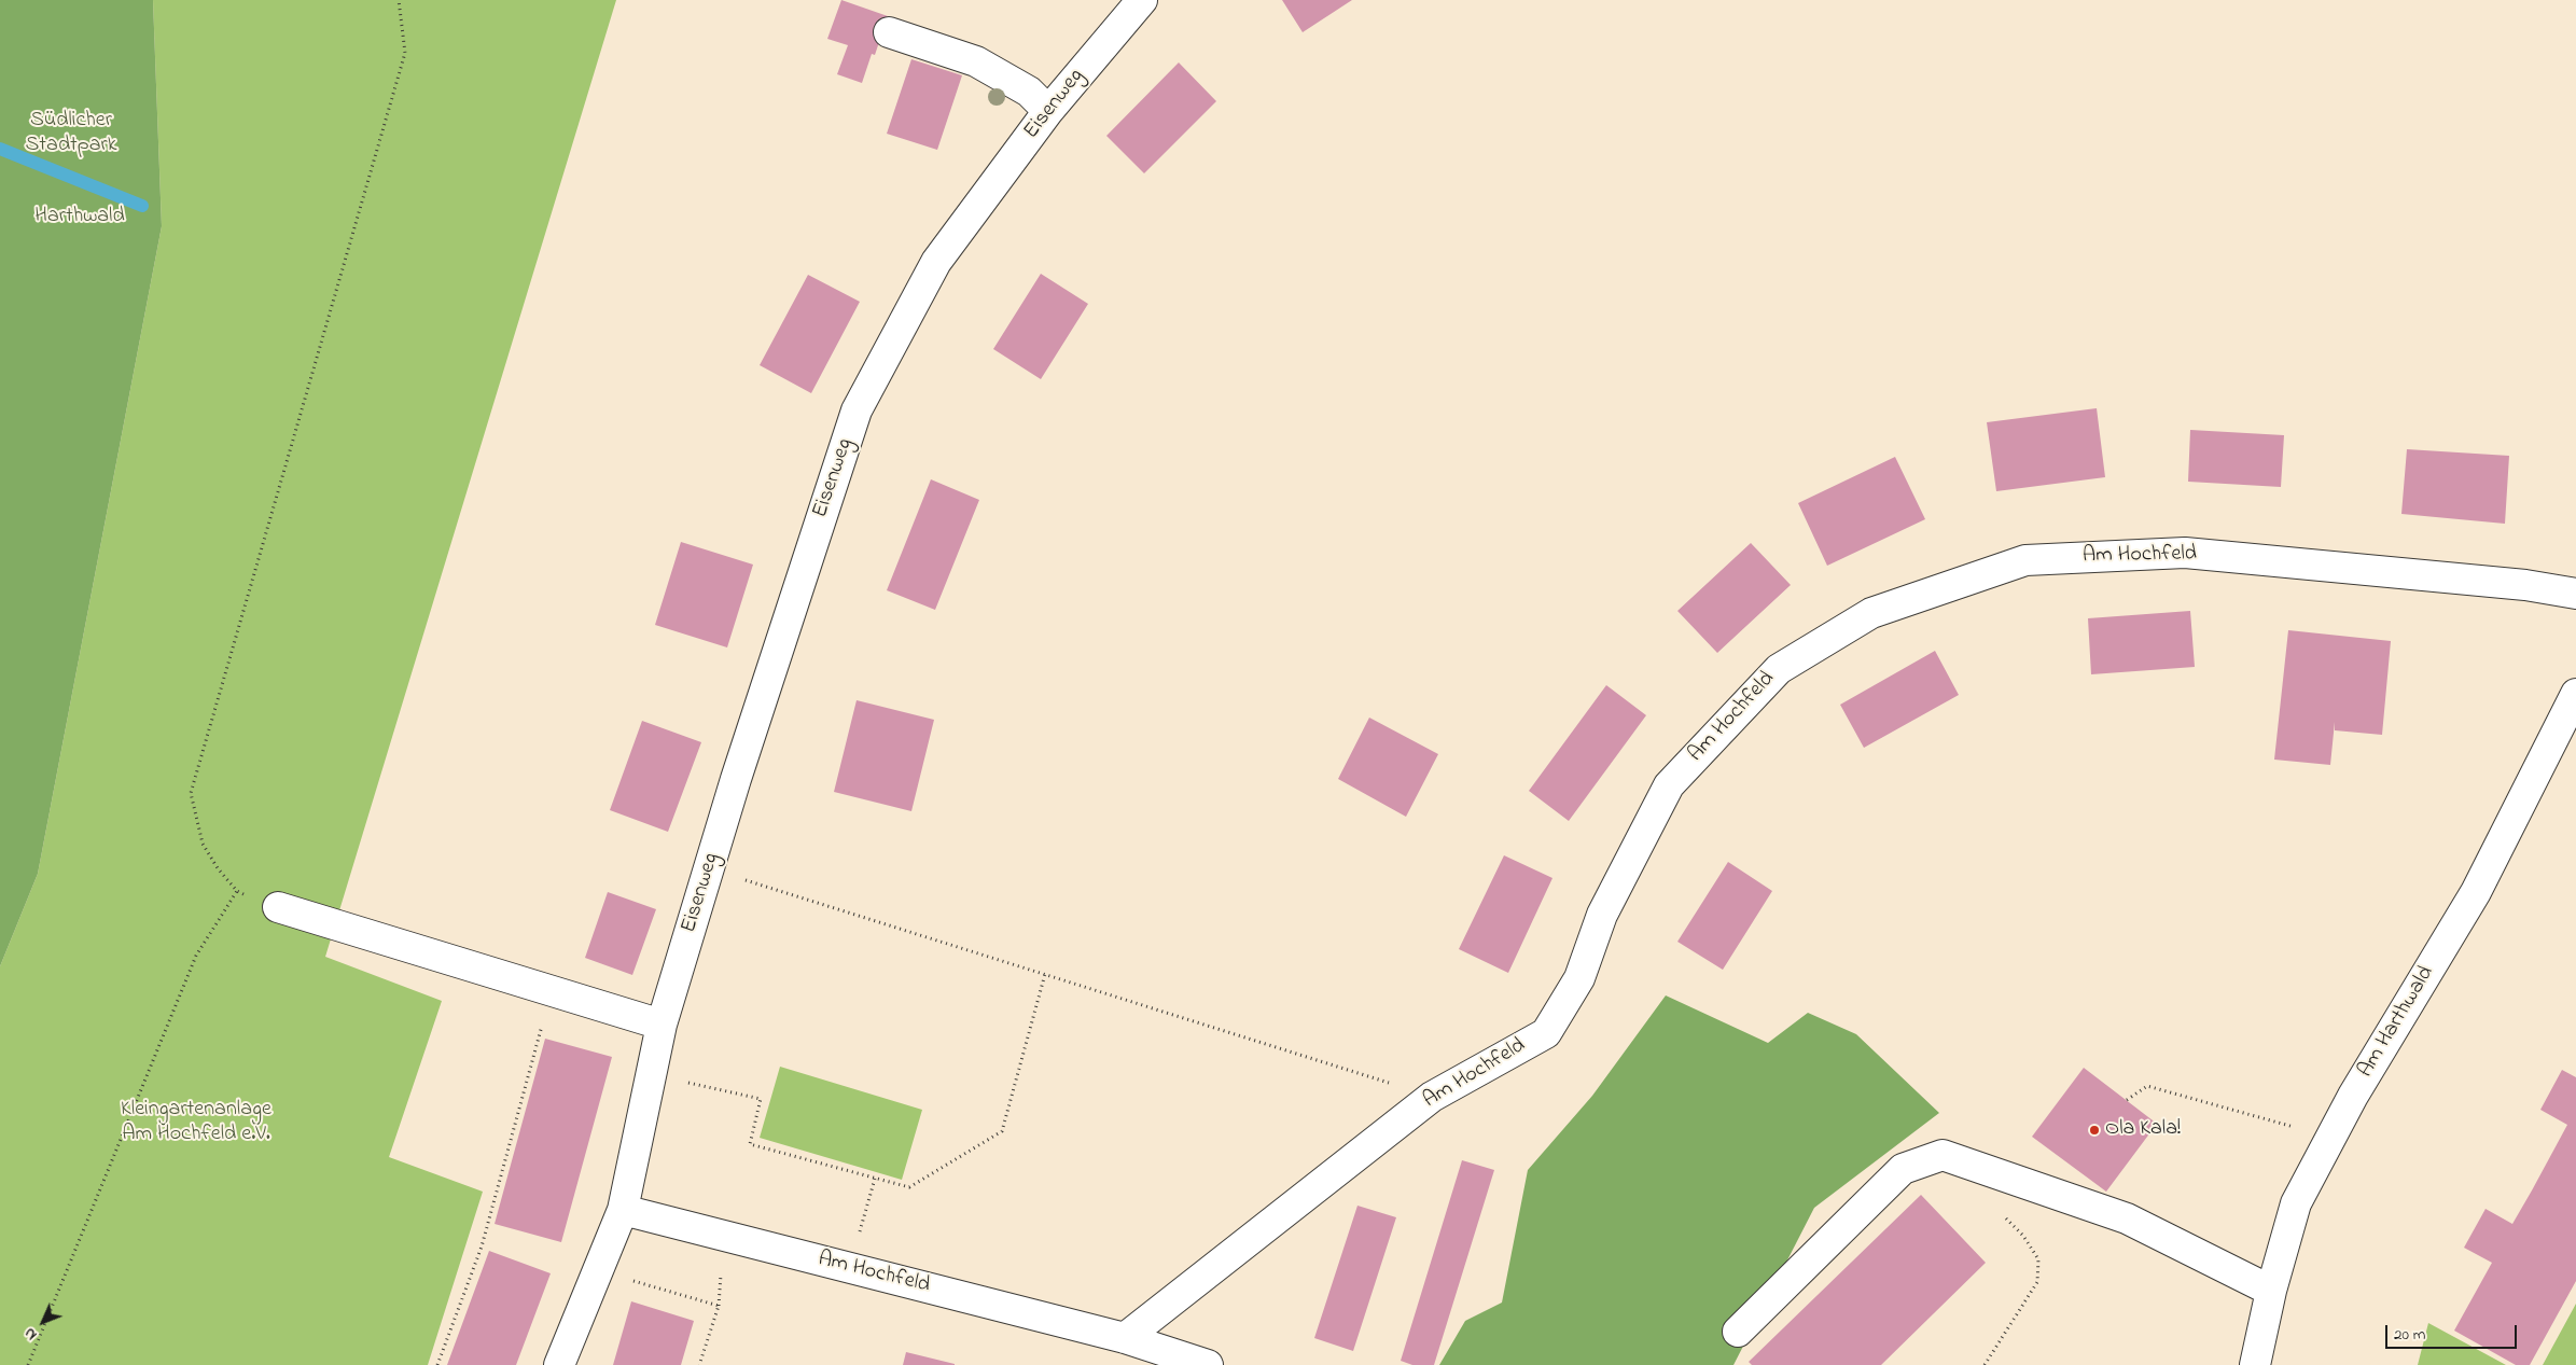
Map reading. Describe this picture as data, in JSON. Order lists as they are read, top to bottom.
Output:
{
  "streets": {
    "street": ["Eisenweg", "Am Hochfeld", "Am Harthwald"]
  },
  "crossings": [
    ["Eisenweg", "Am Hochfeld"]
  ],
  "parks": ["Südlicher Stadtpark", "Harthwald", "Kleingartenanlage Am Hochfeld e.V."],
  "places": ["Ola Kala!"],
  "scale_bar": "20 m",
  "north": "bottom left"
}
